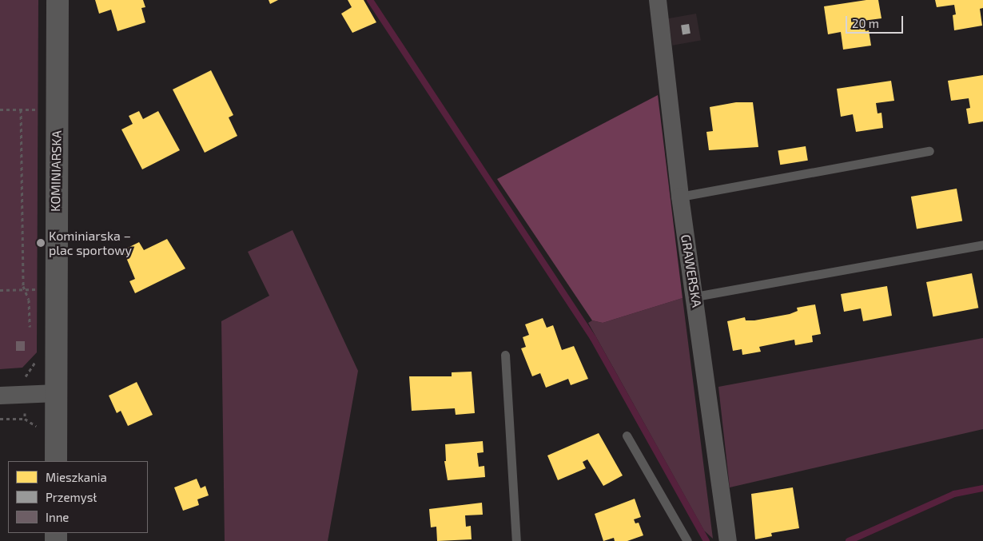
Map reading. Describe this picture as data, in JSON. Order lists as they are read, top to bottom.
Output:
{
  "streets": {
    "street": ["KOMINIARSKA", "GRAWERSKA"]
  },
  "places": ["Kominiarska – plac sportowy"],
  "legend": ["Mieszkania", "Przemysł", "Inne"],
  "scale_bar": "20 m"
}
